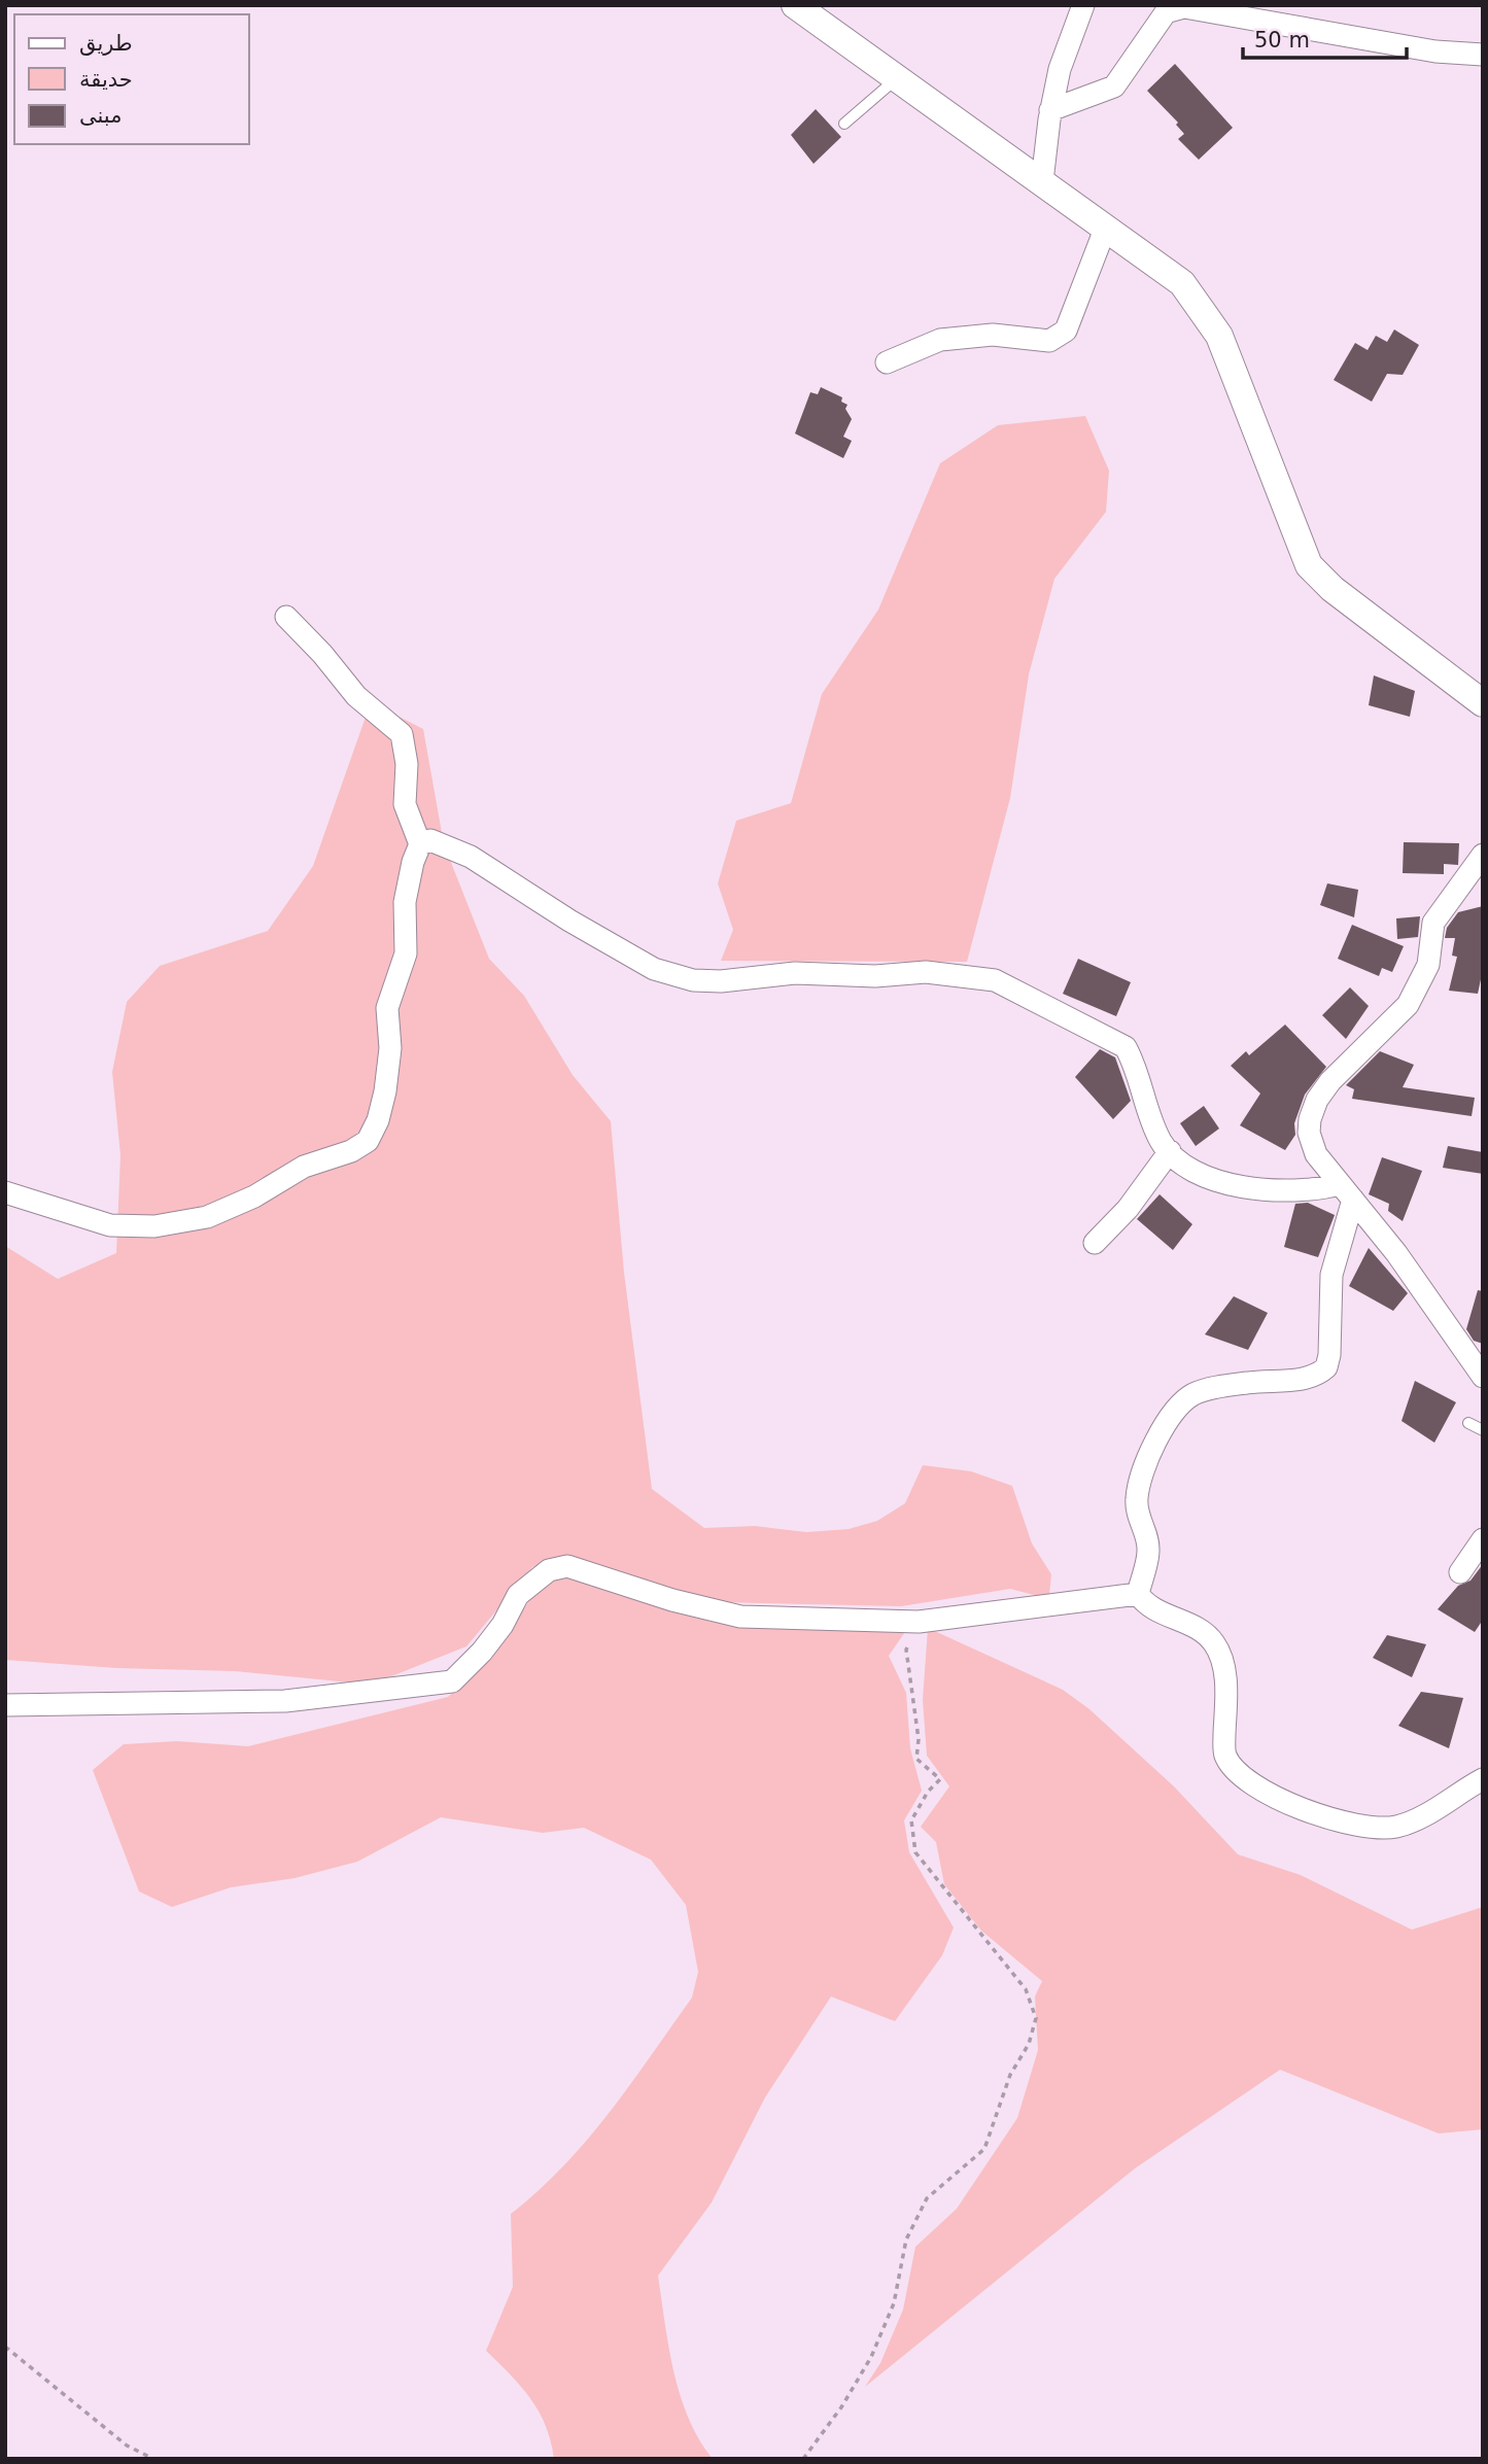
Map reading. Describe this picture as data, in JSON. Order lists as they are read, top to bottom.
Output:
{
  "legend": ["طريق", "حديقة", "مبنى"],
  "scale_bar": "50 m"
}
